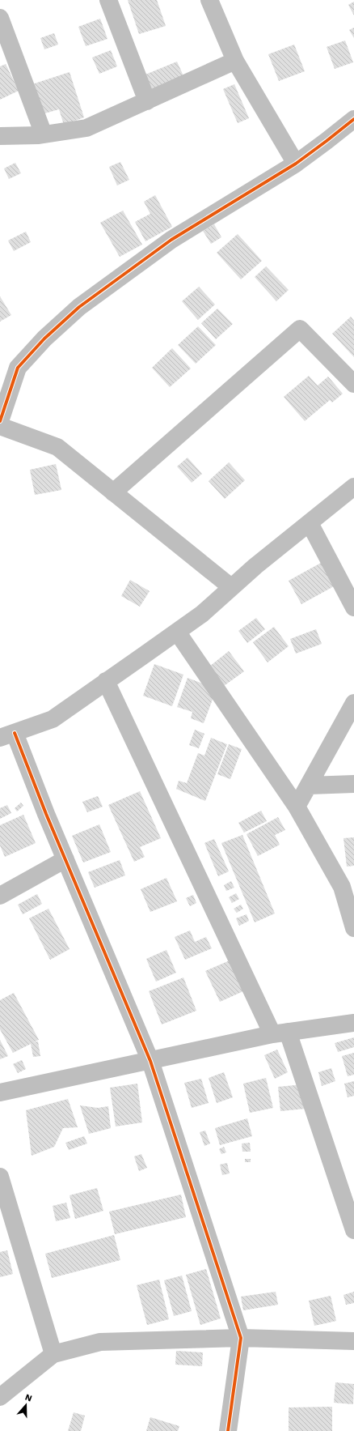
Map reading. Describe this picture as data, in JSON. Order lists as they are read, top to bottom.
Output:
{
  "north": "top"
}
